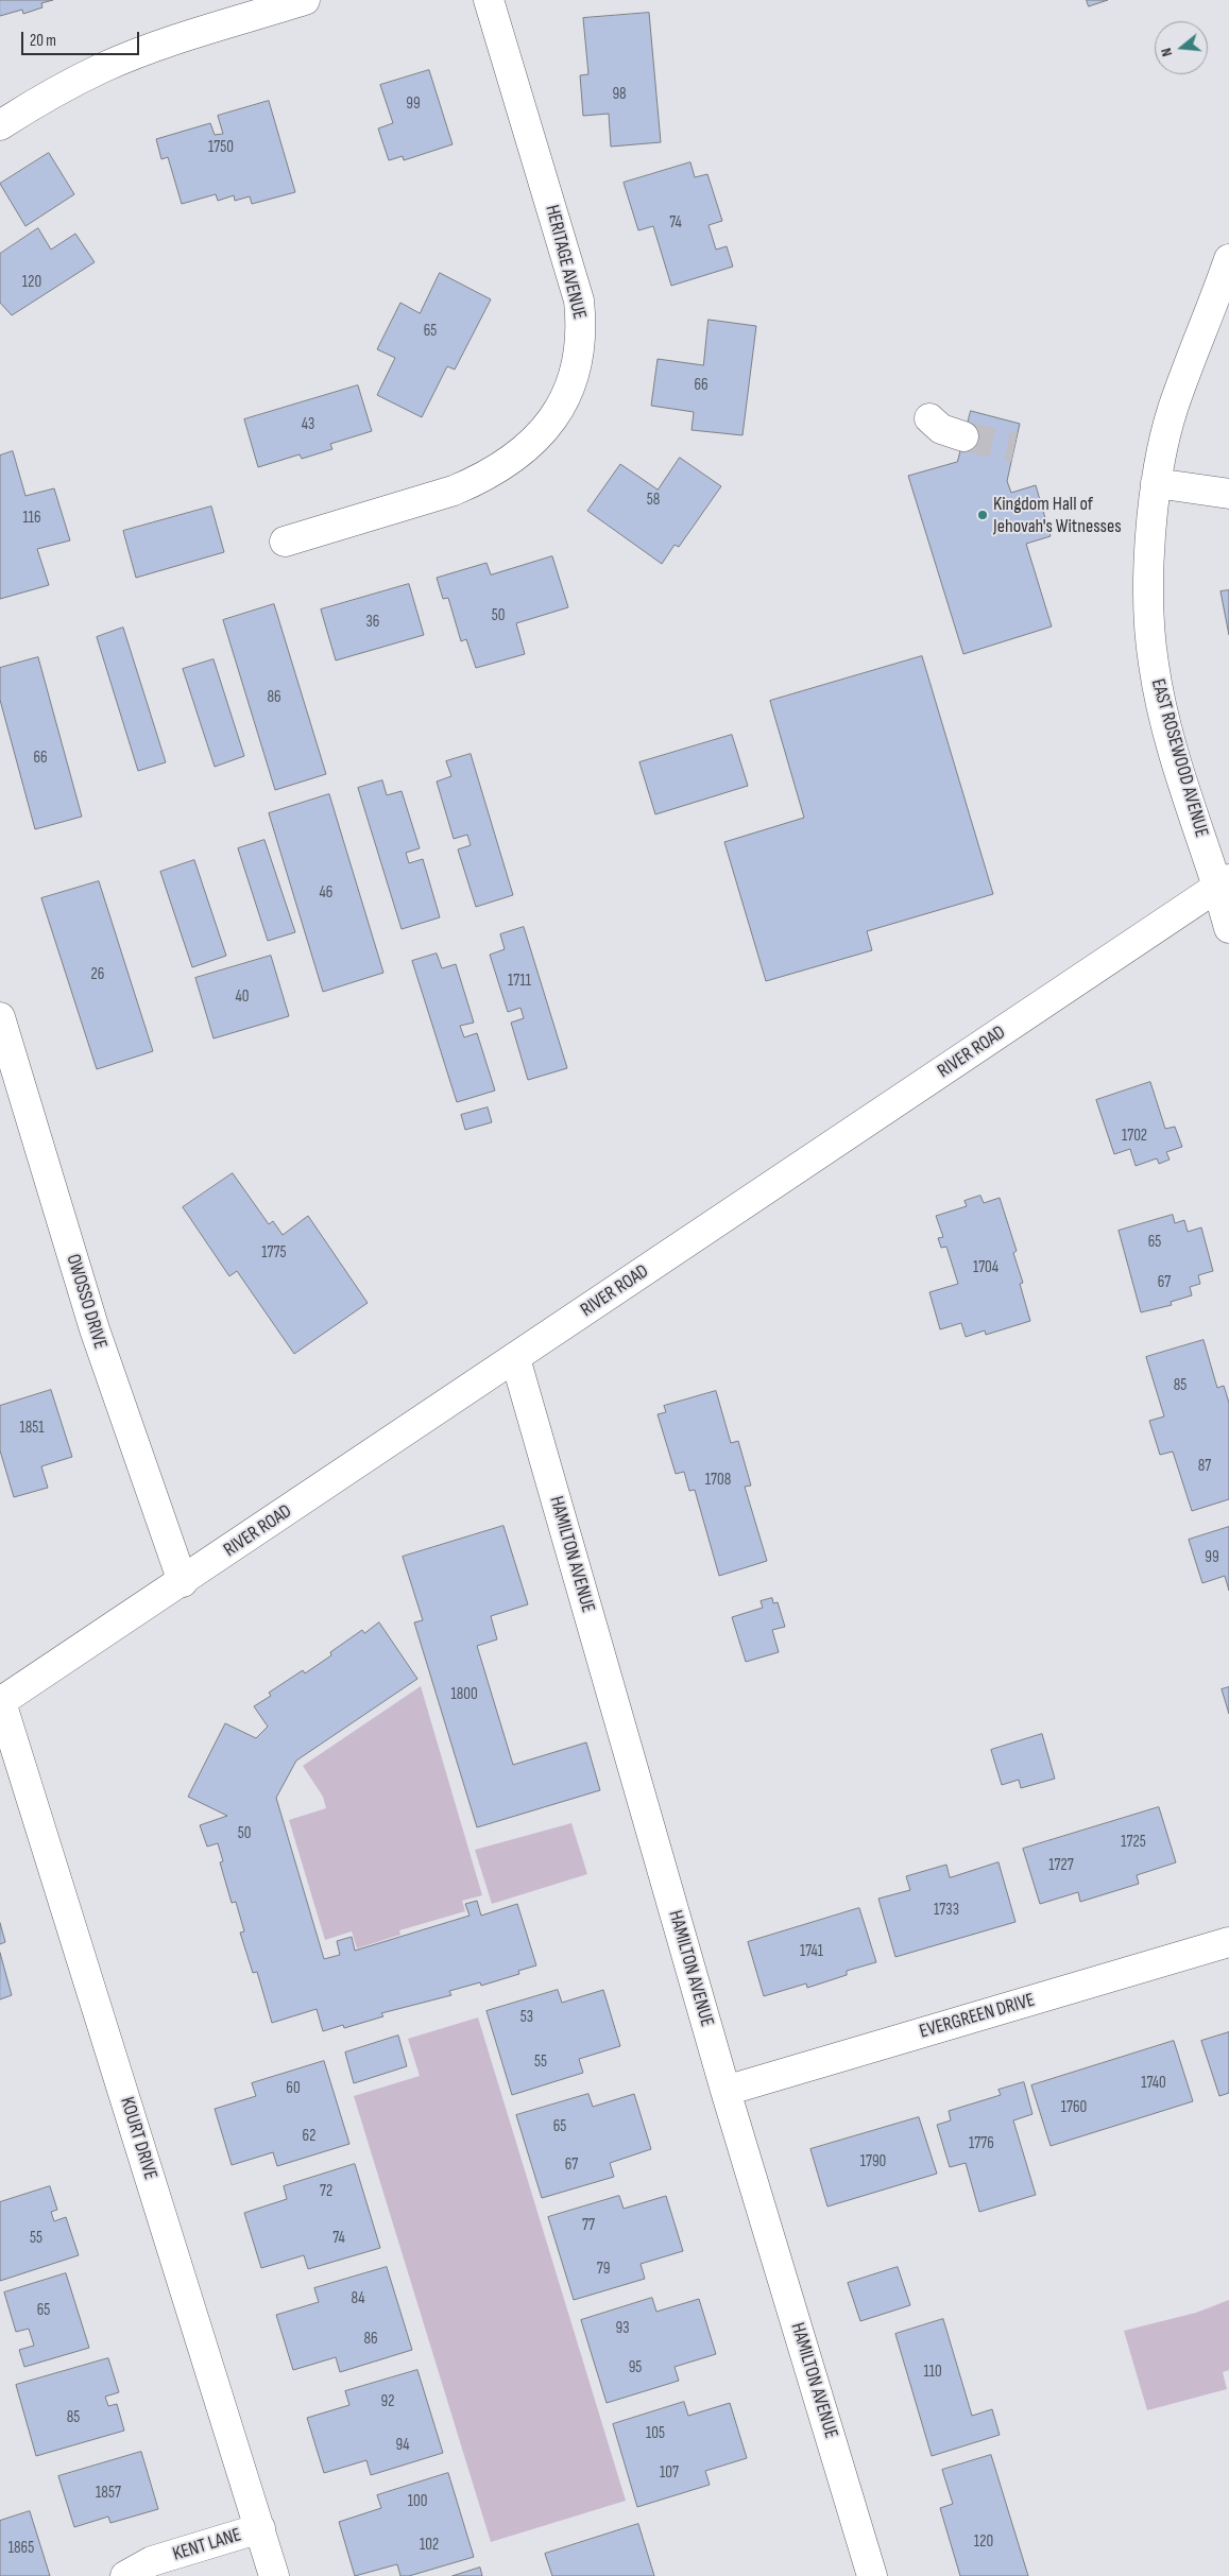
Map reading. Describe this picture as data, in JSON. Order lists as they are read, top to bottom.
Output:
{
  "streets": {
    "street": [
      "HERITAGE AVENUE",
      "EAST ROSEWOOD AVENUE",
      "RIVER ROAD",
      "OWOSSO DRIVE",
      "HAMILTON AVENUE",
      "EVERGREEN DRIVE",
      "KOURT DRIVE",
      "KENT LANE"
    ]
  },
  "crossings": [
    ["EAST ROSEWOOD AVENUE", "RIVER ROAD"],
    ["RIVER ROAD", "OWOSSO DRIVE"],
    ["RIVER ROAD", "HAMILTON AVENUE"],
    ["RIVER ROAD", "KOURT DRIVE"],
    ["HAMILTON AVENUE", "EVERGREEN DRIVE"],
    ["KOURT DRIVE", "KENT LANE"]
  ],
  "places": ["Kingdom Hall of Jehovah's Witnesses"],
  "house_numbers": [
    "98",
    "99",
    "1750",
    "74",
    "120",
    "65",
    "66",
    "43",
    "58",
    "116",
    "50",
    "36",
    "86",
    "66",
    "46",
    "26",
    "1711",
    "40",
    "1702",
    "65",
    "1775",
    "1704",
    "67",
    "85",
    "1851",
    "87",
    "1708",
    "99",
    "1800",
    "50",
    "1725",
    "1727",
    "1733",
    "1741",
    "53",
    "55",
    "1740",
    "60",
    "1760",
    "65",
    "62",
    "1776",
    "1790",
    "67",
    "72",
    "77",
    "55",
    "74",
    "79",
    "84",
    "65",
    "93",
    "86",
    "95",
    "110",
    "92",
    "85",
    "105",
    "94",
    "107",
    "1857",
    "100",
    "120",
    "102",
    "1865"
  ],
  "scale_bar": "20 m",
  "north": "left"
}
